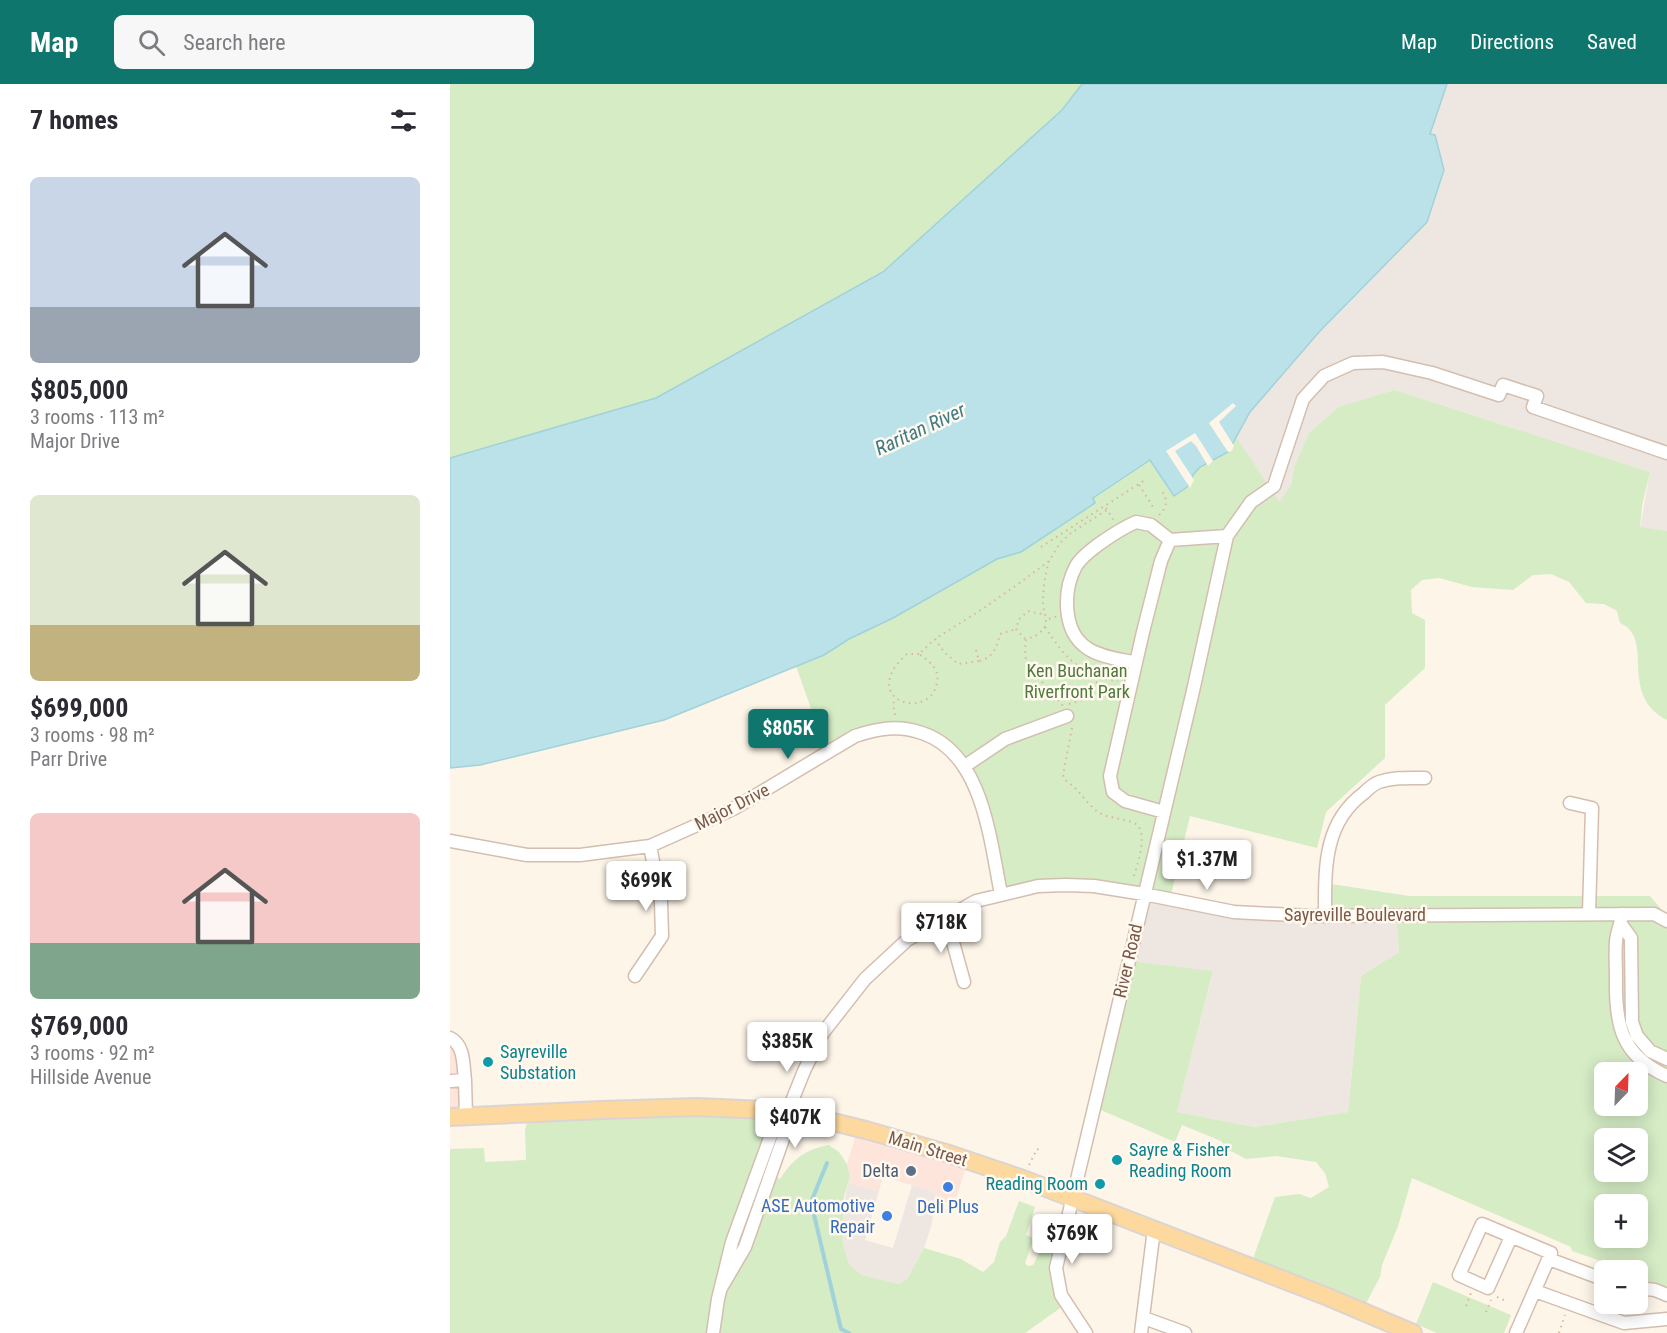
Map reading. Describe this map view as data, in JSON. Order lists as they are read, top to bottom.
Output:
{
  "streets": {
    "main road": ["Main Street"],
    "street": ["Major Drive", "Sayreville Boulevard", "River Road"]
  },
  "crossings": [
    ["Major Drive", "Sayreville Boulevard"],
    ["Sayreville Boulevard", "River Road"],
    ["Sayreville Boulevard", "Main Street"],
    ["River Road", "Main Street"]
  ],
  "water": ["Raritan River"],
  "parks": ["Ken Buchanan Riverfront Park"],
  "places": [
    "Sayreville Substation",
    "Sayre & Fisher Reading Room",
    "Delta",
    "Reading Room",
    "Deli Plus",
    "ASE Automotive Repair"
  ],
  "north": "top right",
  "page": {
    "header": "Map",
    "search": "Search here",
    "nav": ["Map", "Directions", "Saved"],
    "heading": "7 homes",
    "list": [
      {
        "name": "$805,000",
        "note": "3 rooms · 113 m² · Major Drive"
      },
      {
        "name": "$699,000",
        "note": "3 rooms · 98 m² · Parr Drive"
      },
      {
        "name": "$769,000",
        "note": "3 rooms · 92 m² · Hillside Avenue"
      }
    ],
    "price": [
      "$805K",
      "$1.37M",
      "$699K",
      "$718K",
      "$385K",
      "$407K",
      "$769K"
    ],
    "map_buttons": ["+", "−"]
  }
}
